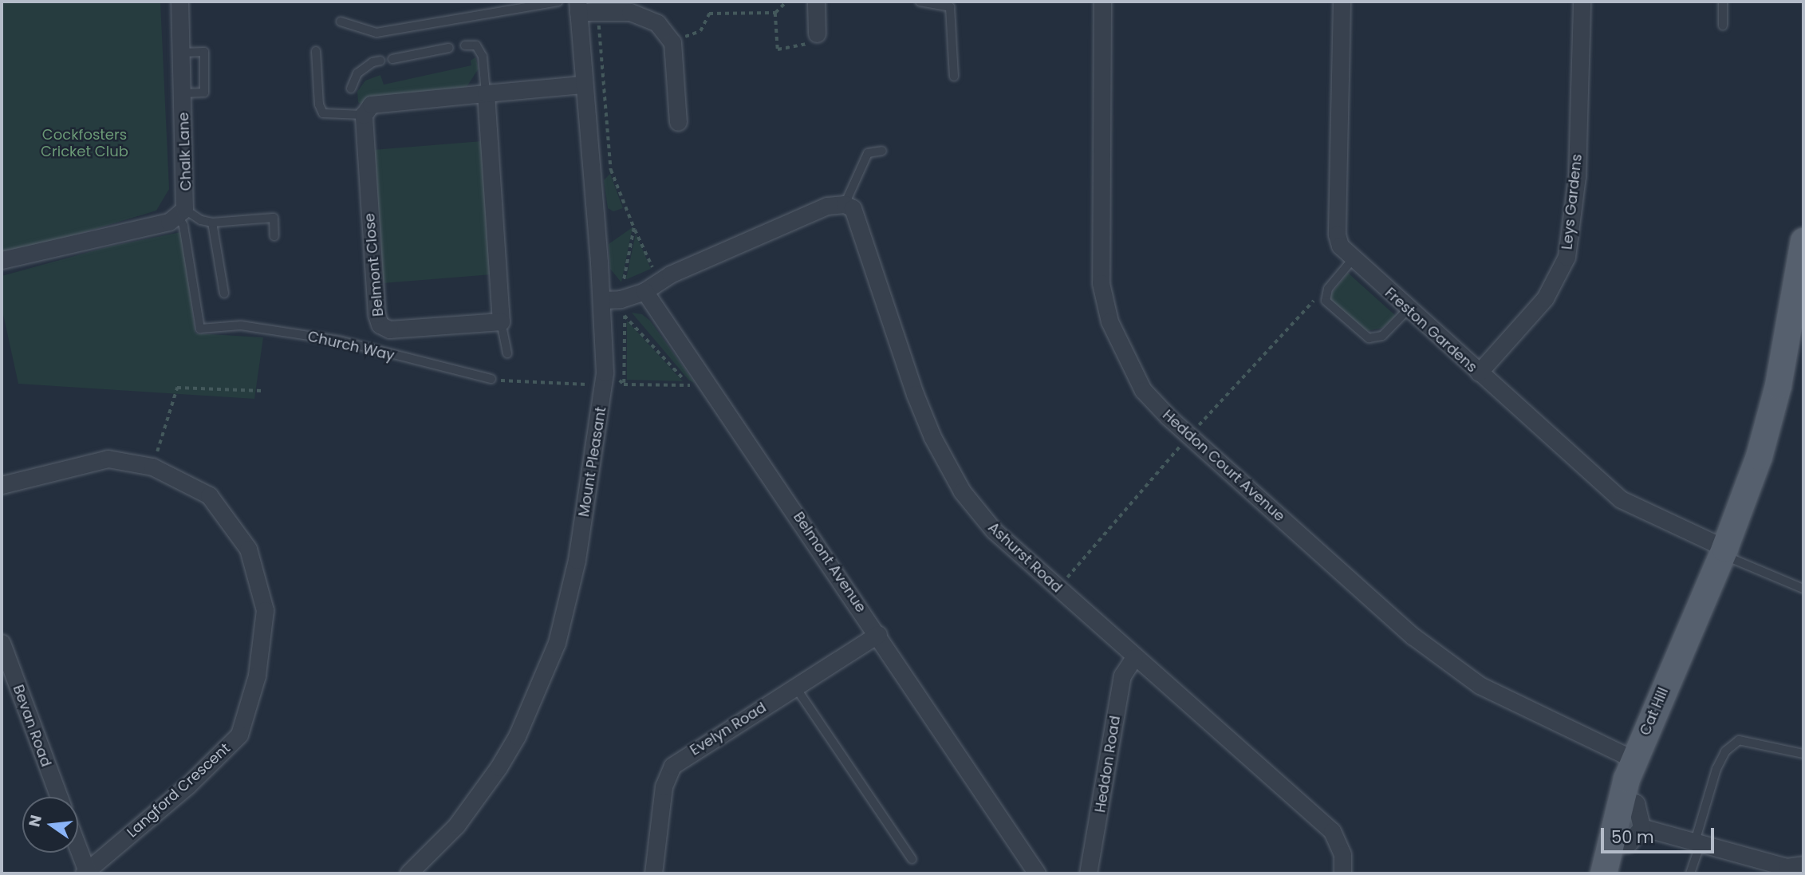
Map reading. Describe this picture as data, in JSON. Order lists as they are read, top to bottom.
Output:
{
  "streets": {
    "main road": ["Cat Hill"],
    "street": [
      "Chalk Lane",
      "Leys Gardens",
      "Belmont Close",
      "Freston Gardens",
      "Mount Pleasant",
      "Heddon Court Avenue",
      "Ashurst Road",
      "Belmont Avenue",
      "Bevan Road",
      "Evelyn Road",
      "Heddon Road",
      "Langford Crescent"
    ],
    "lane": ["Church Way"]
  },
  "crossings": [
    ["Chalk Lane", "Church Way"],
    ["Leys Gardens", "Freston Gardens"],
    ["Freston Gardens", "Cat Hill"],
    ["Heddon Court Avenue", "Cat Hill"],
    ["Ashurst Road", "Heddon Road"],
    ["Belmont Avenue", "Evelyn Road"]
  ],
  "parks": ["Cockfosters Cricket Club"],
  "scale_bar": "50 m",
  "north": "left"
}
